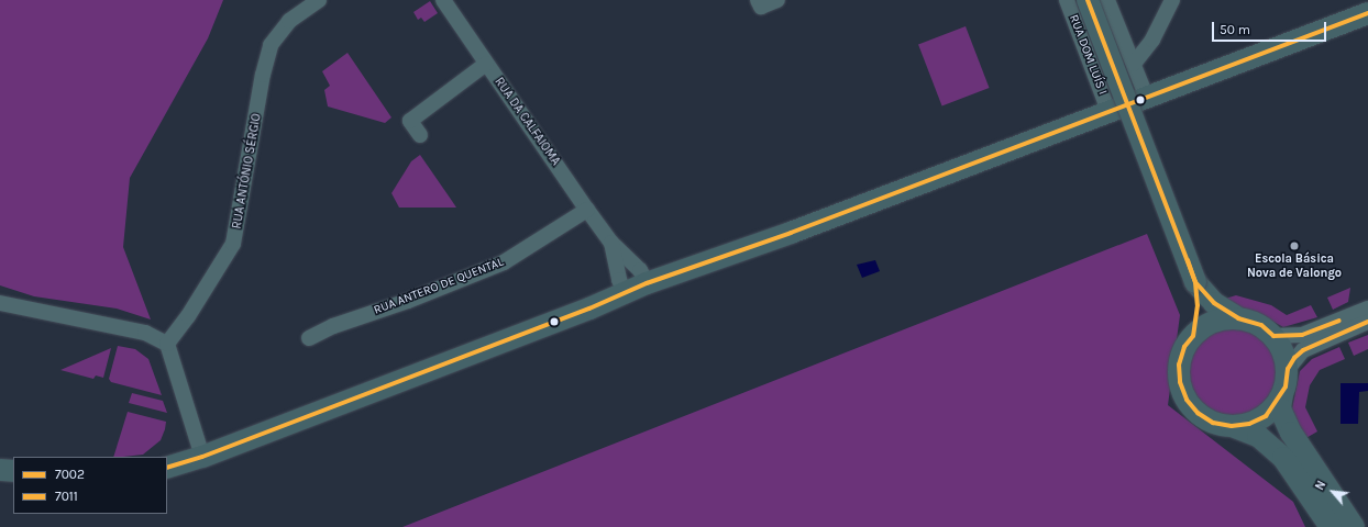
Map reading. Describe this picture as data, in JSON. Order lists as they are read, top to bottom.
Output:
{
  "streets": {
    "street": [
      "RUA DOM LUÍS I",
      "RUA DA CALFAIOMA",
      "RUA ANTÓNIO SÉRGIO",
      "RUA ANTERO DE QUENTAL"
    ]
  },
  "crossings": [
    ["RUA DA CALFAIOMA", "RUA ANTERO DE QUENTAL"]
  ],
  "places": ["Escola Básica Nova de Valongo"],
  "lines": ["transit line 7011", "transit line 7002"],
  "legend": ["7002", "7011"],
  "scale_bar": "50 m",
  "north": "top left"
}
